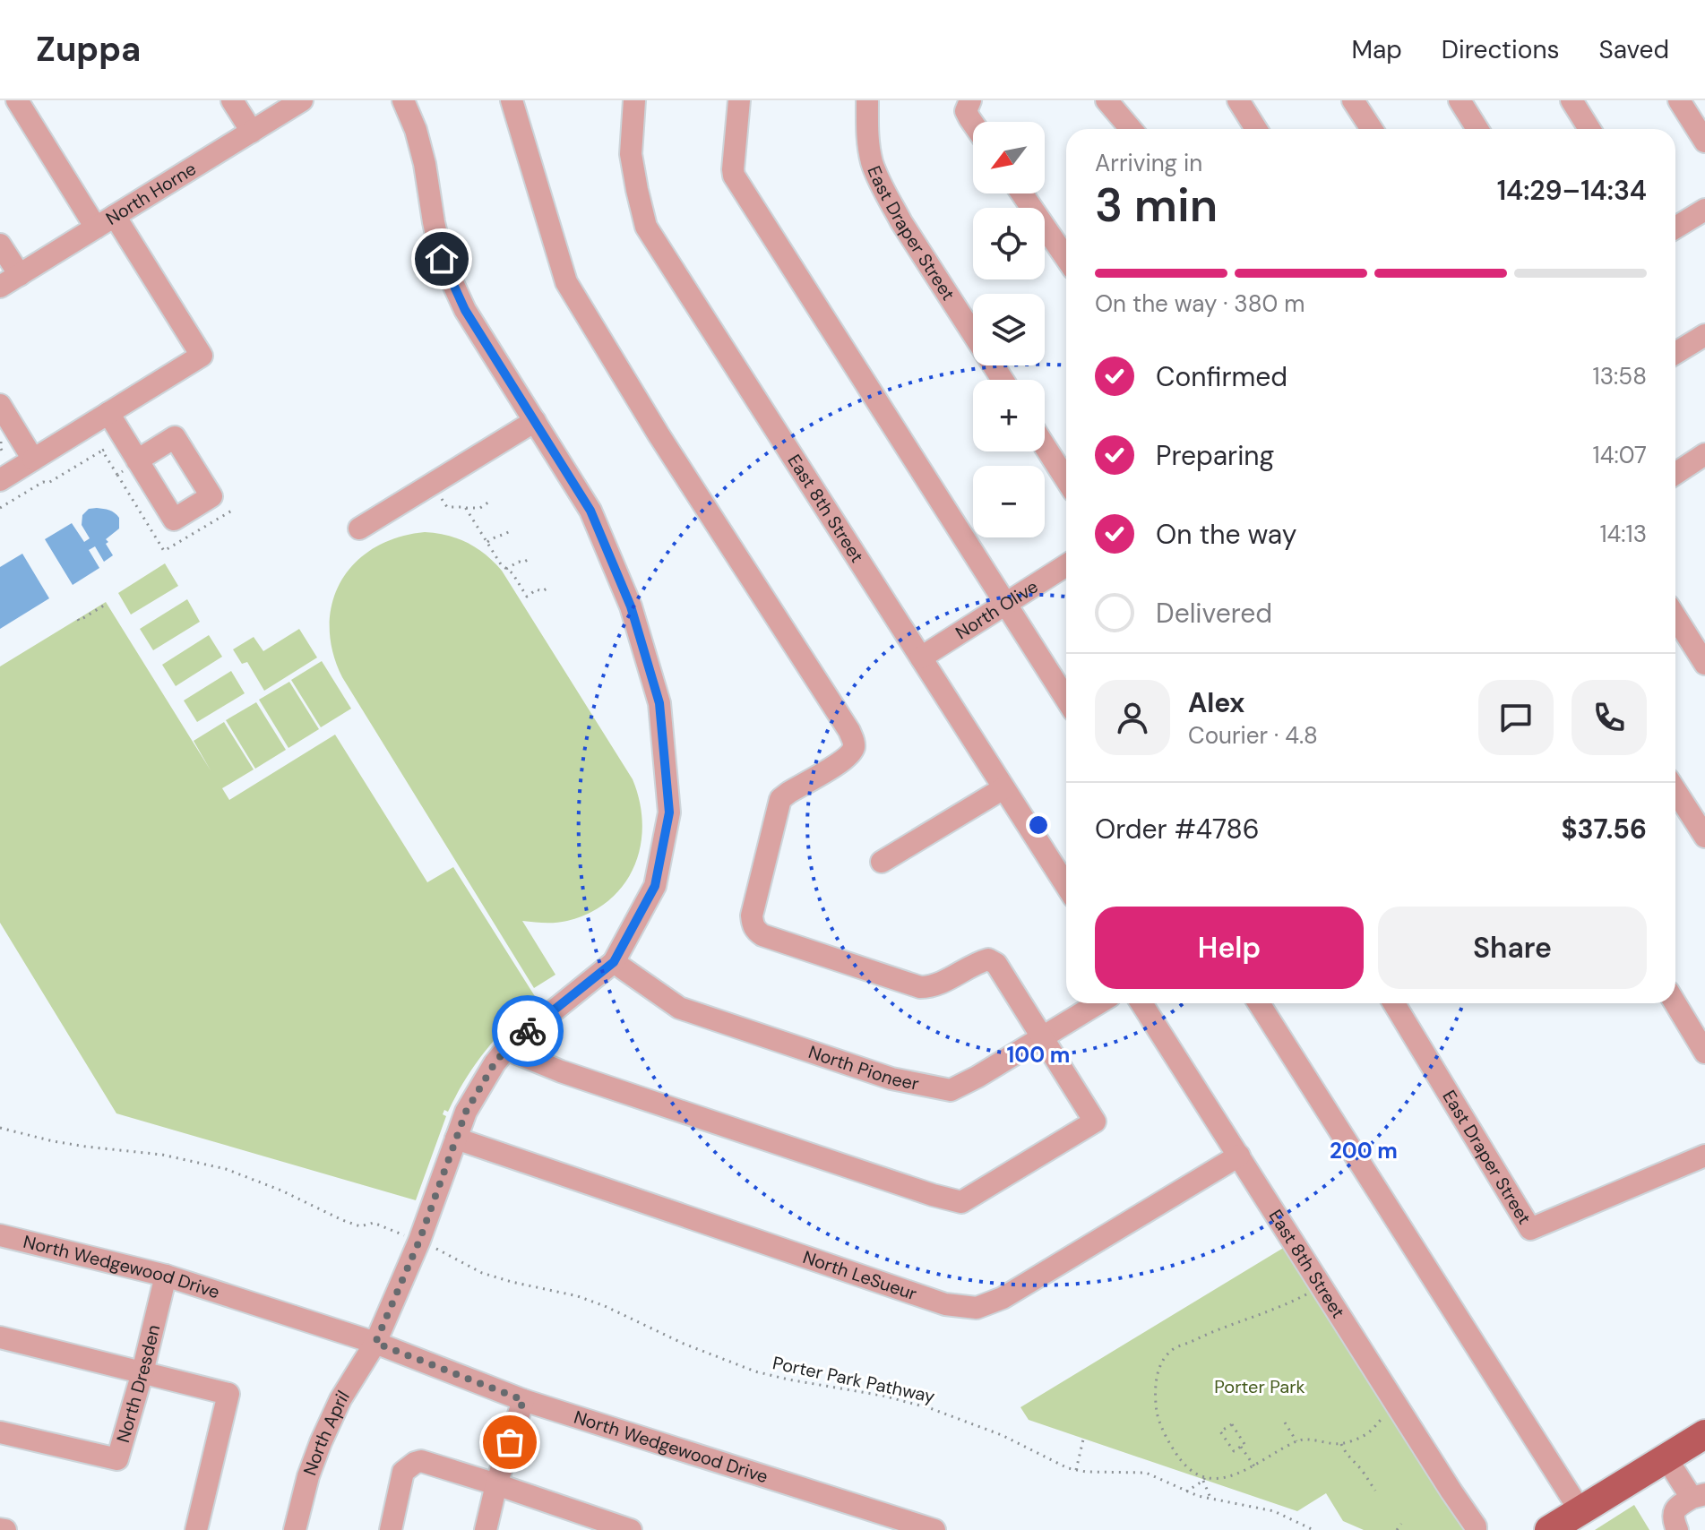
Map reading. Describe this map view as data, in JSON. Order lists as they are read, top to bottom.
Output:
{
  "streets": {
    "street": [
      "North Horne",
      "East Draper Street",
      "East 8th Street",
      "North Olive",
      "North Pioneer",
      "North Wedgewood Drive",
      "North LeSueur",
      "North Dresden",
      "North April"
    ],
    "path": ["Porter Park Pathway"]
  },
  "crossings": [
    ["East 8th Street", "North Olive"],
    ["East 8th Street", "North LeSueur"],
    ["North Pioneer", "North April"],
    ["North Wedgewood Drive", "North Dresden"],
    ["North Wedgewood Drive", "North April"],
    ["North LeSueur", "North April"]
  ],
  "parks": ["Porter Park"],
  "north": "bottom left",
  "page": {
    "header": "Zuppa",
    "nav": ["Map", "Directions", "Saved"],
    "map_buttons": ["+", "−"],
    "heading": ["3 min", "Arriving in", "14:29–14:34"],
    "panel": [
      "Alex",
      "Courier · 4.8",
      "Order #4786",
      "$37.56"
    ],
    "bar": "On the way · 380 m",
    "list": [
      ["Confirmed", "13:58"],
      ["Preparing", "14:07"],
      ["On the way", "14:13"],
      "Delivered"
    ],
    "buttons": ["Help", "Share"]
  },
  "rings": ["100 m", "200 m"]
}
